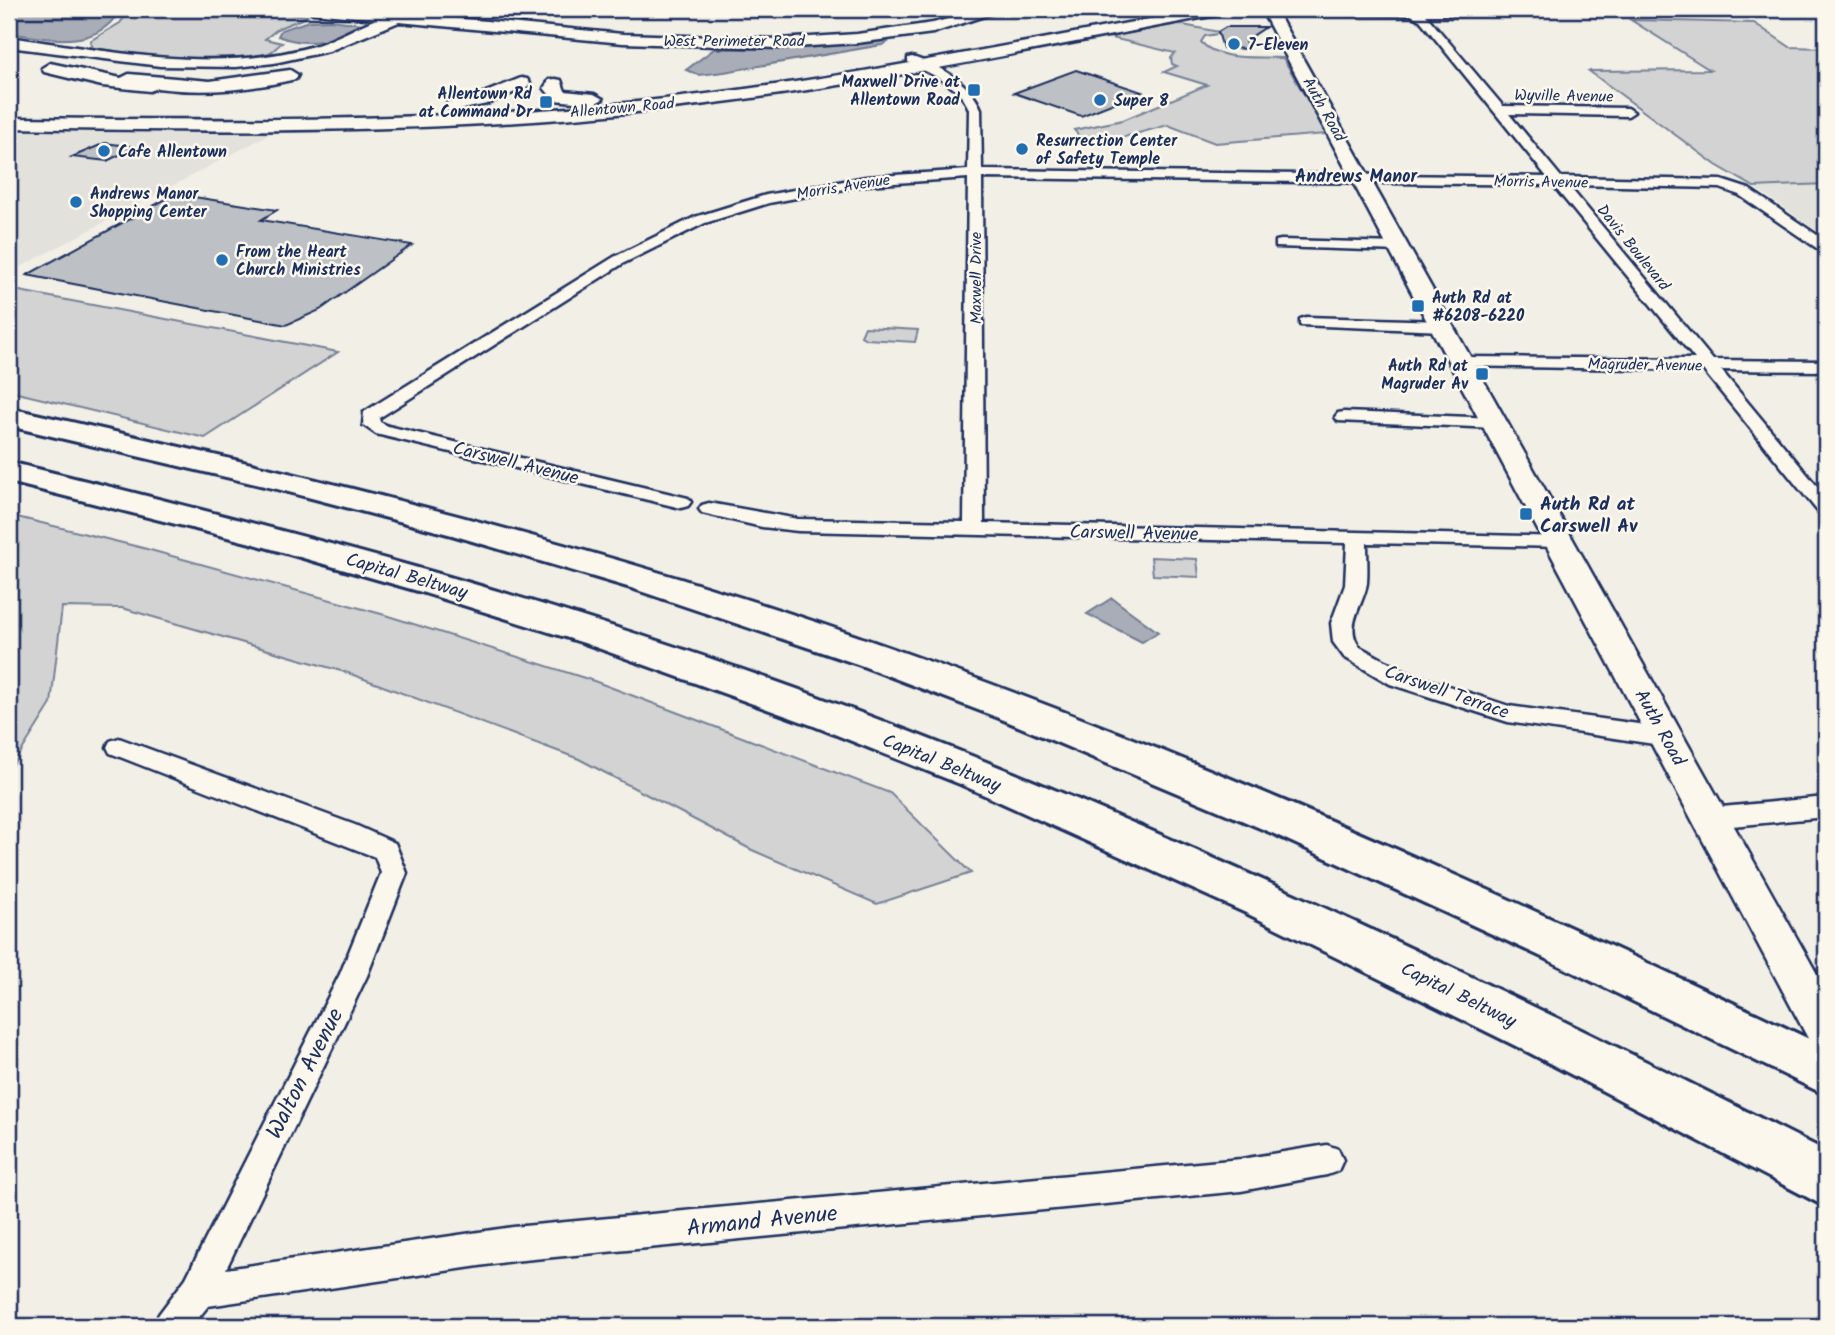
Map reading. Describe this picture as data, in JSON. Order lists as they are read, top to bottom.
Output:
{
  "streets": {
    "highway": ["Capital Beltway"],
    "main road": ["West Perimeter Road", "Allentown Road", "Auth Road"],
    "street": [
      "Wyville Avenue",
      "Morris Avenue",
      "Davis Boulevard",
      "Maxwell Drive",
      "Magruder Avenue",
      "Carswell Avenue",
      "Carswell Terrace",
      "Walton Avenue",
      "Armand Avenue"
    ]
  },
  "crossings": [
    ["Wyville Avenue", "Davis Boulevard"],
    ["Allentown Road", "Maxwell Drive"],
    ["Auth Road", "Morris Avenue"],
    ["Auth Road", "Magruder Avenue"],
    ["Auth Road", "Carswell Avenue"],
    ["Auth Road", "Carswell Terrace"],
    ["Morris Avenue", "Davis Boulevard"],
    ["Morris Avenue", "Maxwell Drive"],
    ["Morris Avenue", "Carswell Avenue"],
    ["Davis Boulevard", "Magruder Avenue"],
    ["Maxwell Drive", "Carswell Avenue"],
    ["Carswell Avenue", "Carswell Terrace"],
    ["Walton Avenue", "Armand Avenue"]
  ],
  "districts": ["Andrews Manor"],
  "places": {
    "other": [
      "7-Eleven",
      "Super 8",
      "Resurrection Center of Safety Temple",
      "Cafe Allentown",
      "Andrews Manor Shopping Center",
      "From the Heart Church Ministries"
    ],
    "transit": [
      "Maxwell Drive at Allentown Road",
      "Allentown Rd at Command Dr",
      "Auth Rd at #6208-6220",
      "Auth Rd at Magruder Av",
      "Auth Rd at Carswell Av"
    ]
  }
}
